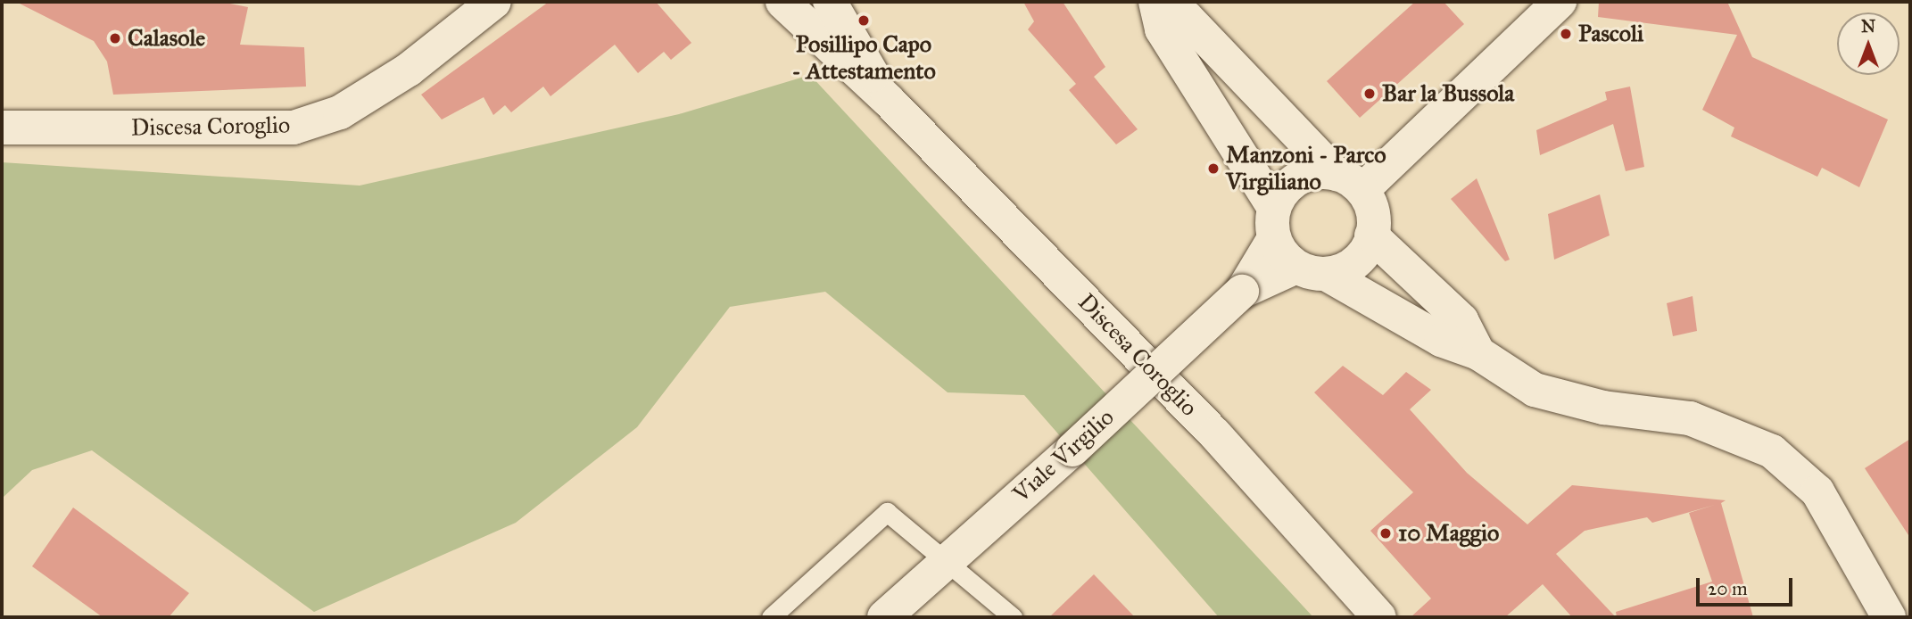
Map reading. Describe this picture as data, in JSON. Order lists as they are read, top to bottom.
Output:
{
  "streets": {
    "street": ["Discesa Coroglio", "Viale Virgilio"]
  },
  "places": [
    "Posillipo Capo - Attestamento",
    "Pascoli",
    "Calasole",
    "Bar la Bussola",
    "Manzoni - Parco Virgiliano",
    "10 Maggio"
  ],
  "scale_bar": "20 m",
  "north": "top"
}
